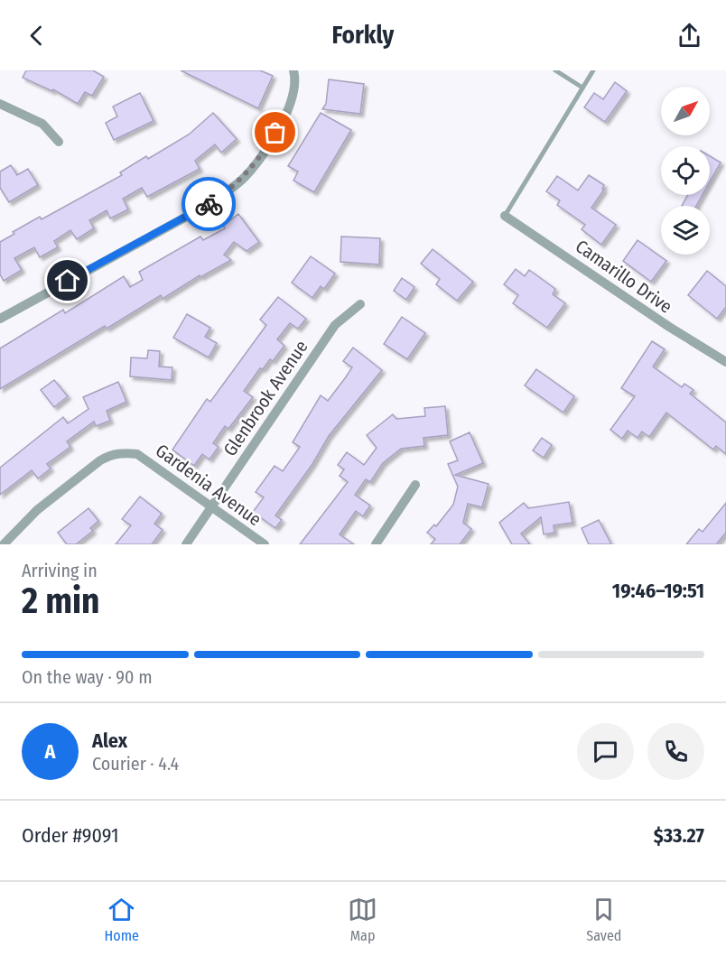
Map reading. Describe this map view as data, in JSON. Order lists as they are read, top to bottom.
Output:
{
  "streets": {
    "street": ["Camarillo Drive", "Glenbrook Avenue", "Gardenia Avenue"]
  },
  "crossings": [
    ["Glenbrook Avenue", "Gardenia Avenue"]
  ],
  "north": "top right",
  "page": {
    "header": "Forkly",
    "heading": ["2 min", "Arriving in", "19:46–19:51"],
    "panel": [
      "Alex",
      "Courier · 4.4",
      "Order #9091",
      "$33.27"
    ],
    "bar": "On the way · 90 m",
    "round": "A",
    "tabs": ["Home", "Map", "Saved"]
  }
}
